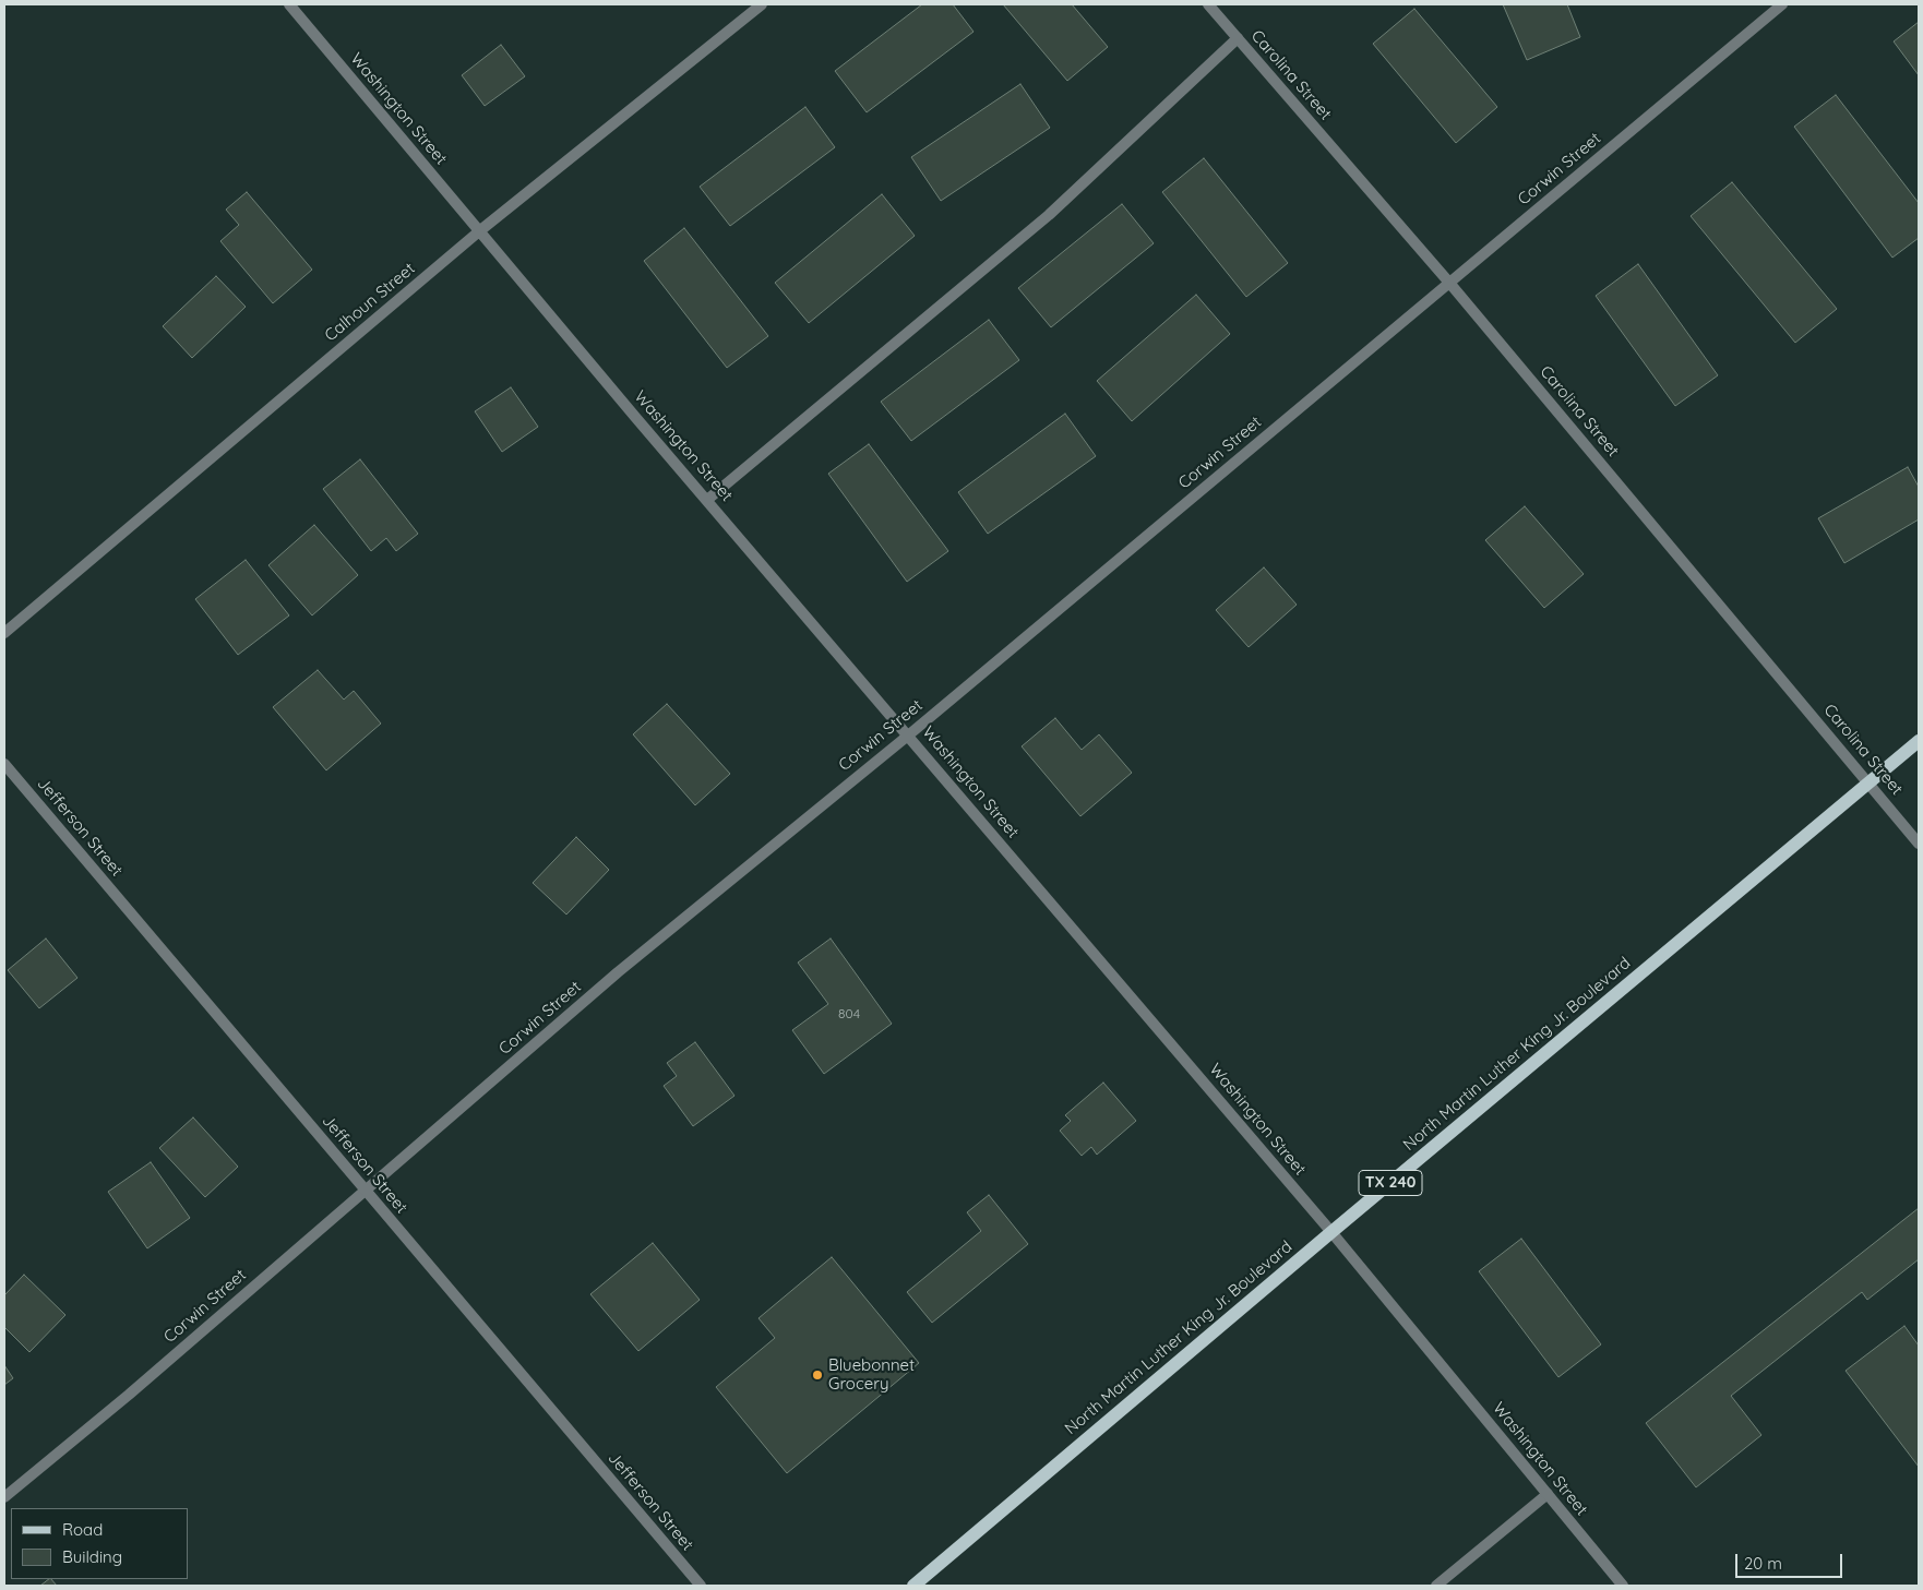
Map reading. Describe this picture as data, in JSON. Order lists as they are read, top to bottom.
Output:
{
  "streets": {
    "main road": ["North Martin Luther King Jr. Boulevard", "TX 240"],
    "street": [
      "Carolina Street",
      "Washington Street",
      "Corwin Street",
      "Calhoun Street",
      "Jefferson Street"
    ]
  },
  "crossings": [
    ["Carolina Street", "Corwin Street"],
    ["Carolina Street", "North Martin Luther King Jr. Boulevard"],
    ["Washington Street", "Corwin Street"],
    ["Washington Street", "Calhoun Street"],
    ["Washington Street", "North Martin Luther King Jr. Boulevard"],
    ["Corwin Street", "Jefferson Street"]
  ],
  "places": ["Bluebonnet Grocery"],
  "house_numbers": ["804"],
  "legend": ["Road", "Building"],
  "scale_bar": "20 m"
}
